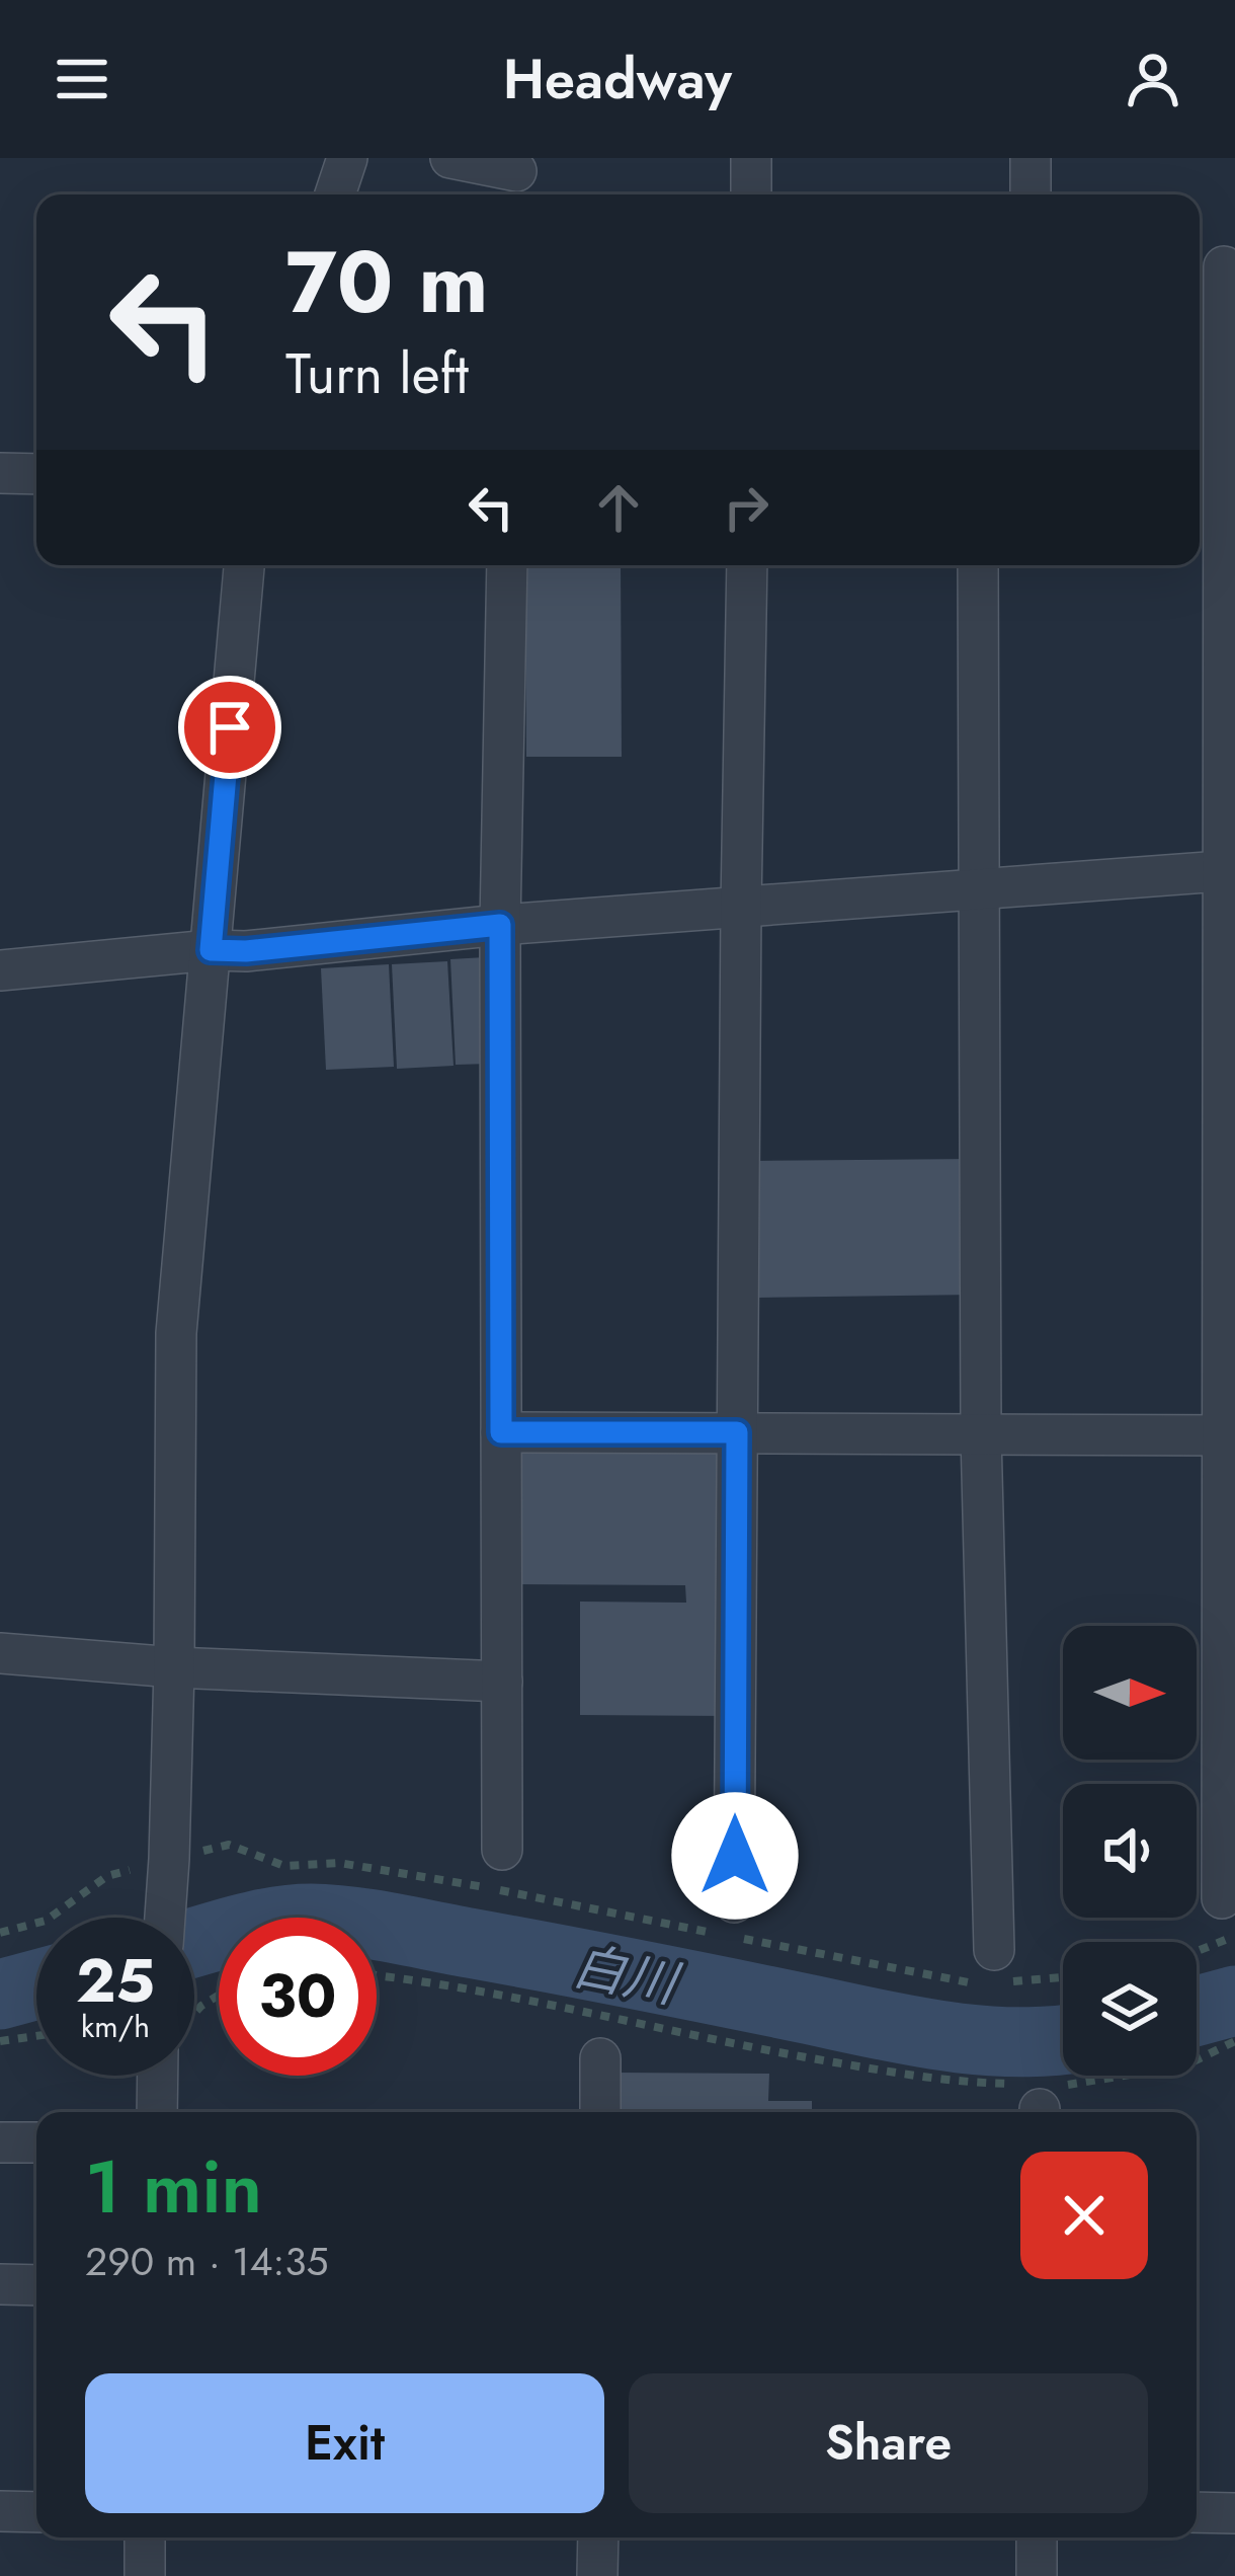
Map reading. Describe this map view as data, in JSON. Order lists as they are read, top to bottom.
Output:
{
  "water": ["白川"],
  "north": "right",
  "page": {
    "header": "Headway",
    "turn": ["70 m", "Turn left"],
    "speed": "25 km/h",
    "limit": "30",
    "heading": ["1 min", "290 m · 14:35"],
    "buttons": ["Exit", "Share"]
  }
}
